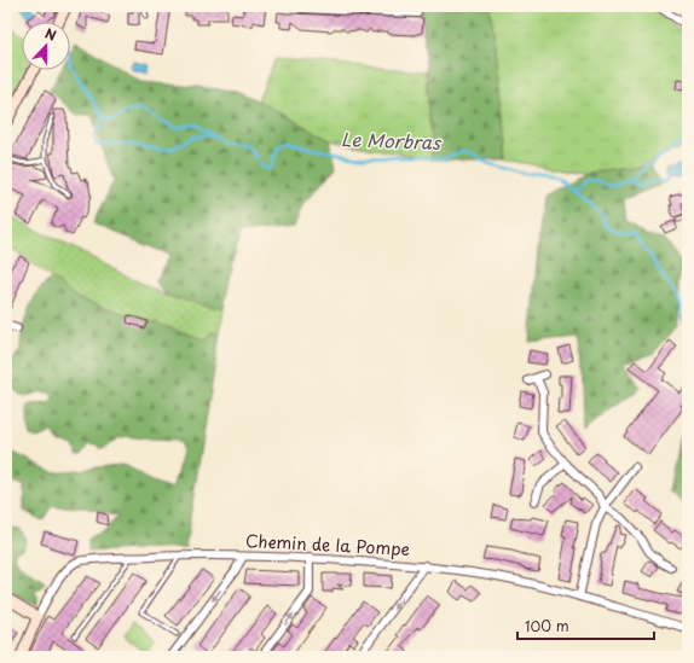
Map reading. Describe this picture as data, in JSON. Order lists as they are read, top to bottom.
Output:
{
  "streets": {
    "main road": ["Chemin de la Pompe"]
  },
  "water": ["Le Morbras"],
  "scale_bar": "100 m",
  "north": "top"
}
